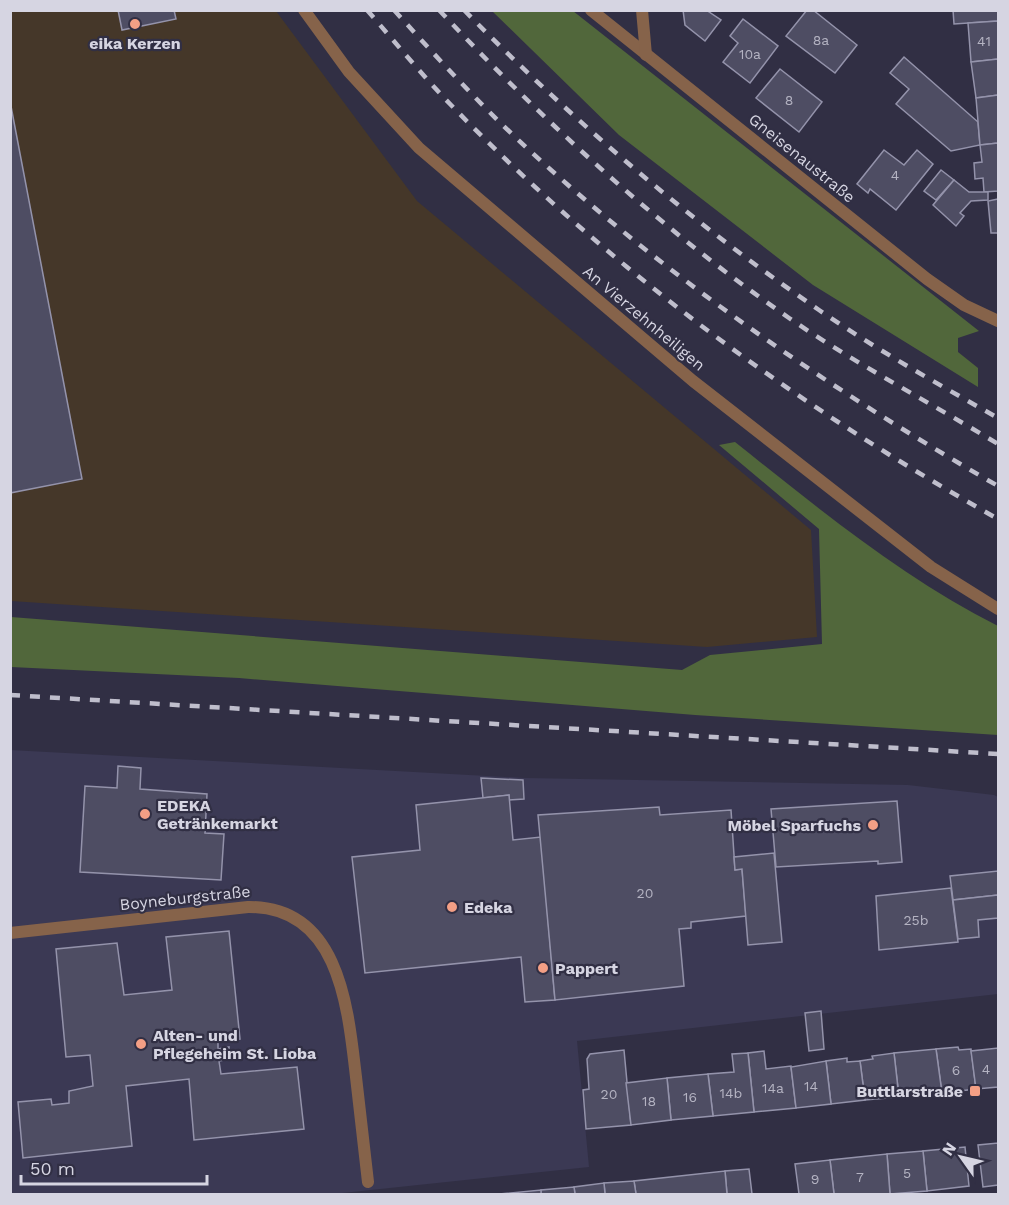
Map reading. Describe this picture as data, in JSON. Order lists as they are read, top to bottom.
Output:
{
  "streets": {
    "street": ["Gneisenaustraße", "An Vierzehnheiligen", "Boyneburgstraße"]
  },
  "places": {
    "other": [
      "eika Kerzen",
      "EDEKA Getränkemarkt",
      "Möbel Sparfuchs",
      "Edeka",
      "Pappert",
      "Alten- und Pflegeheim St. Lioba"
    ],
    "transit": ["Buttlarstraße"]
  },
  "house_numbers": [
    "8a",
    "41",
    "10a",
    "8",
    "4",
    "20",
    "25b",
    "4",
    "6",
    "14",
    "14a",
    "14b",
    "20",
    "16",
    "18",
    "5",
    "7",
    "9"
  ],
  "scale_bar": "50 m",
  "north": "top left"
}
